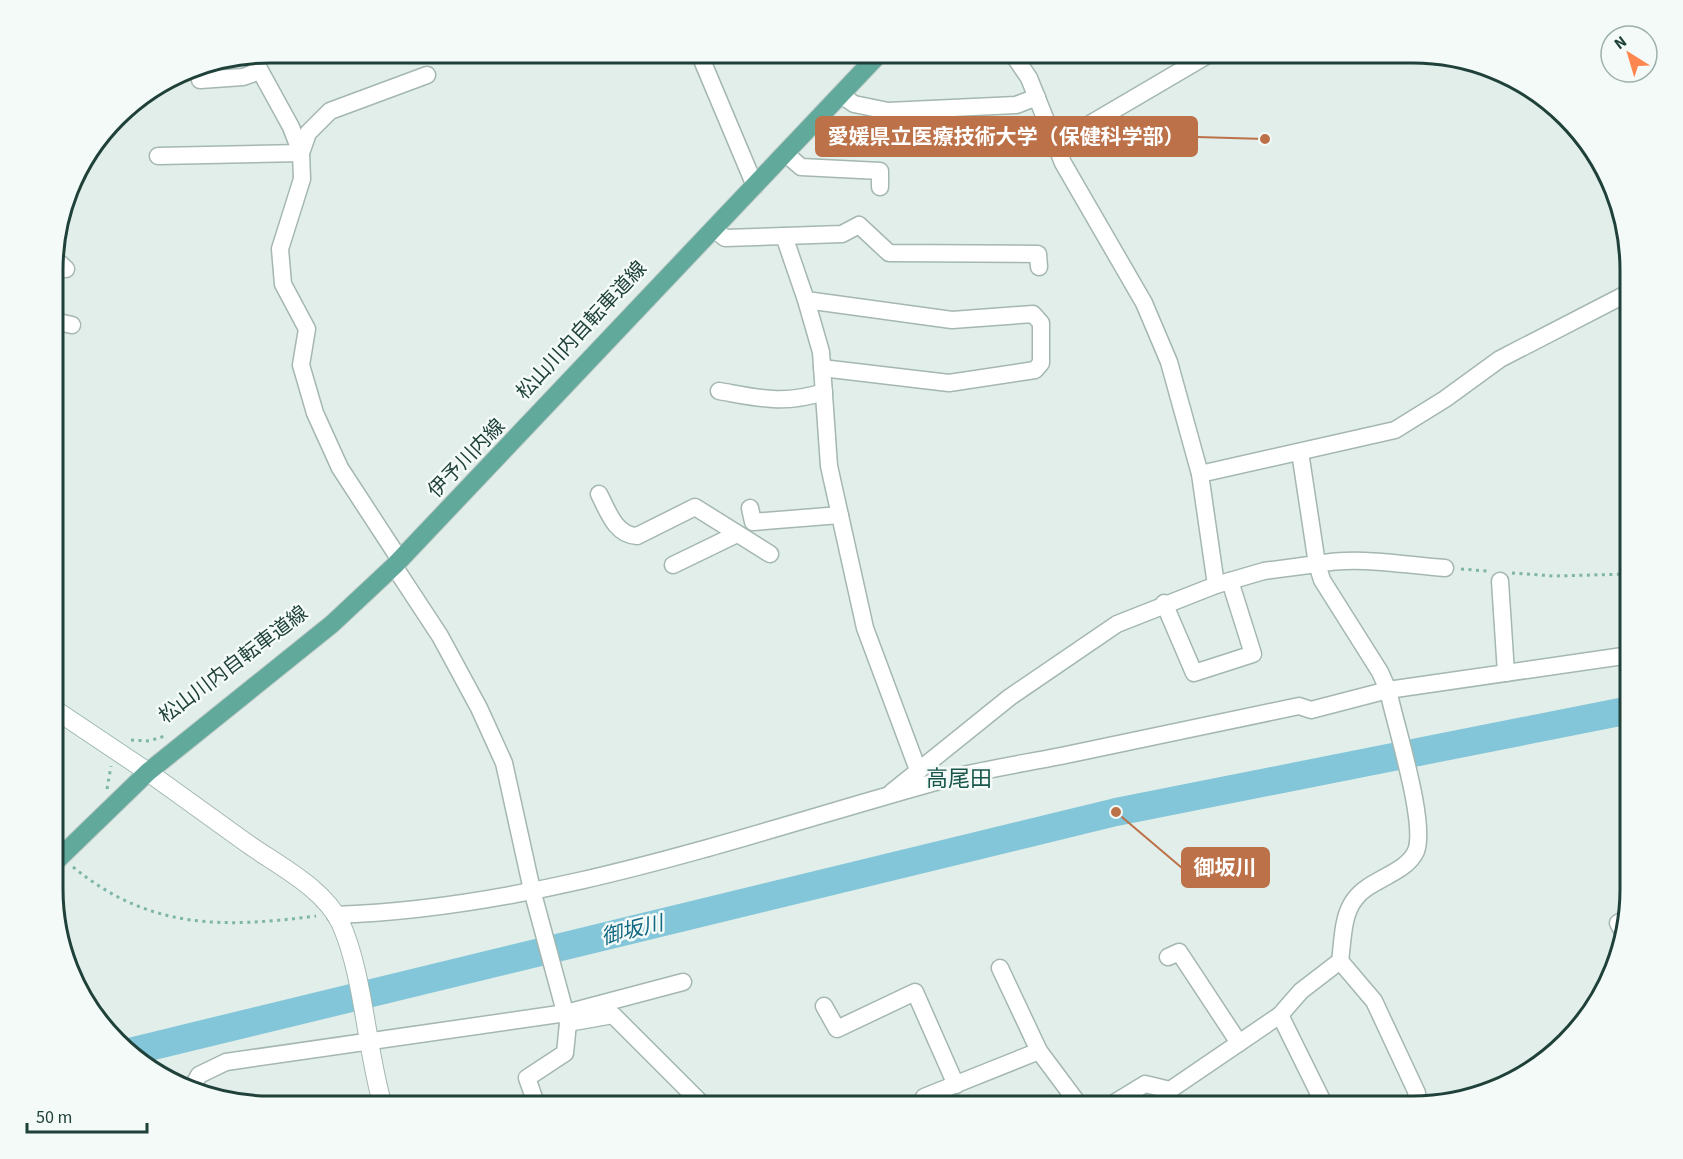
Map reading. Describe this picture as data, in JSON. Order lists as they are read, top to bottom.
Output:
{
  "streets": {
    "main road": ["伊予川内線"],
    "path": ["松山川内自転車道線"]
  },
  "districts": ["高尾田"],
  "water": ["御坂川"],
  "places": ["愛媛県立医療技術大学（保健科学部）", "御坂川"],
  "scale_bar": "50 m",
  "north": "top left"
}
